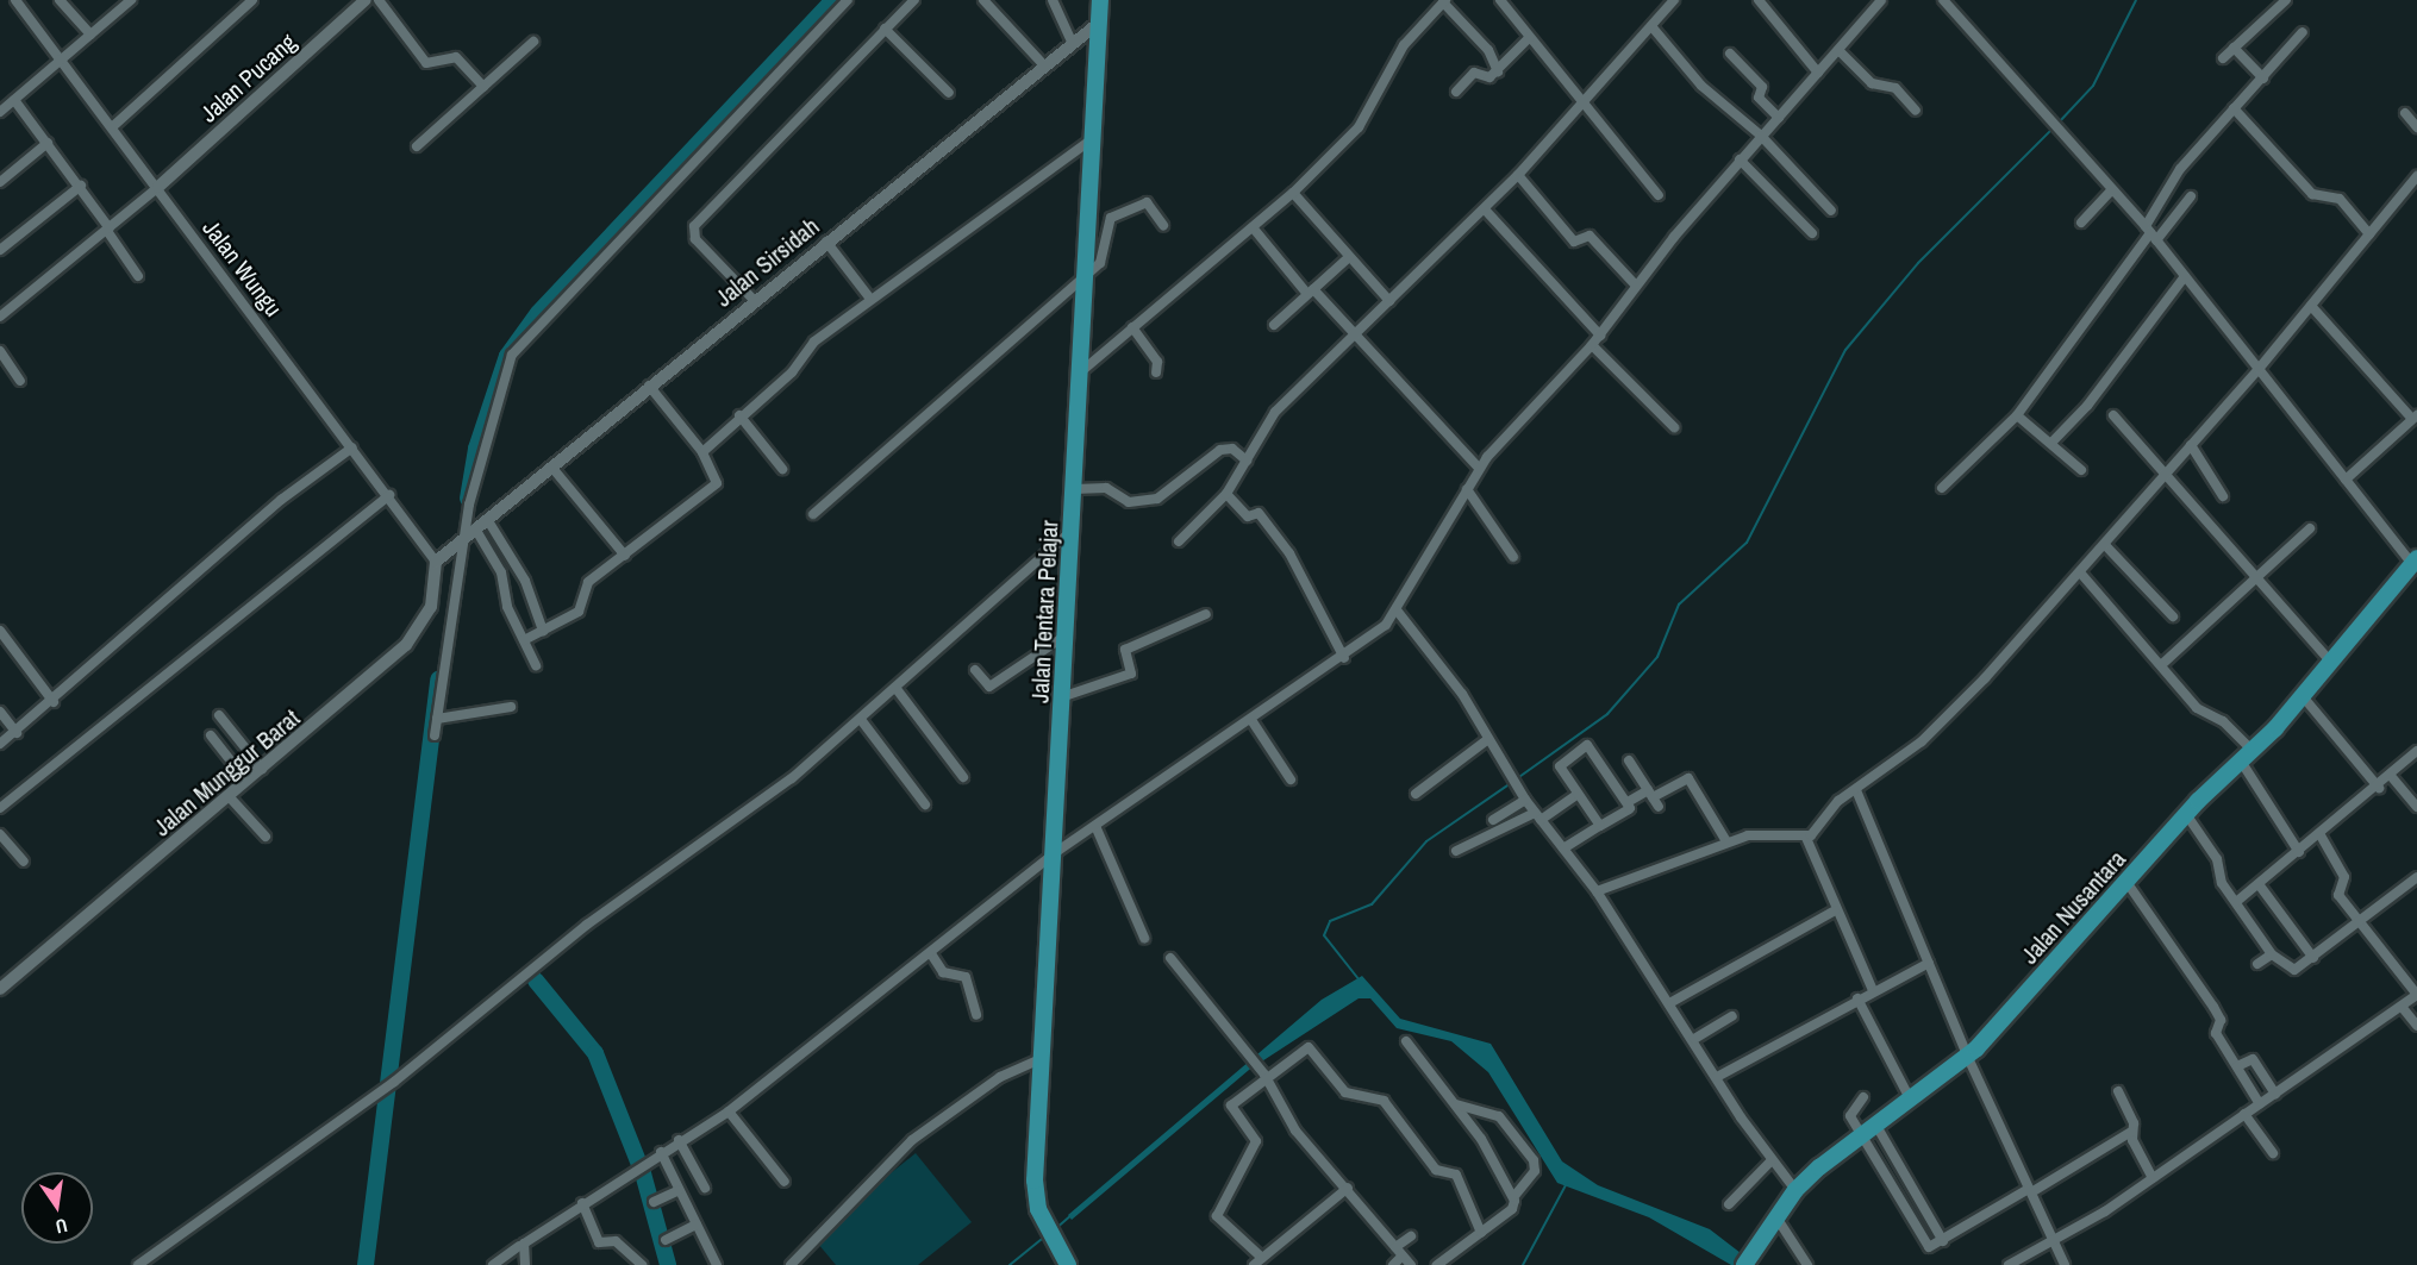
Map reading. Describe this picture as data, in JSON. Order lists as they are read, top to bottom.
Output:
{
  "streets": {
    "highway": ["Jalan Tentara Pelajar", "Jalan Nusantara"],
    "street": [
      "Jalan Pucang",
      "Jalan Sirsidah",
      "Jalan Wungu",
      "Jalan Munggur Barat"
    ]
  },
  "crossings": [
    ["Jalan Pucang", "Jalan Wungu"],
    ["Jalan Sirsidah", "Jalan Wungu"],
    ["Jalan Sirsidah", "Jalan Tentara Pelajar"],
    ["Jalan Sirsidah", "Jalan Munggur Barat"],
    ["Jalan Wungu", "Jalan Munggur Barat"]
  ],
  "north": "bottom"
}
